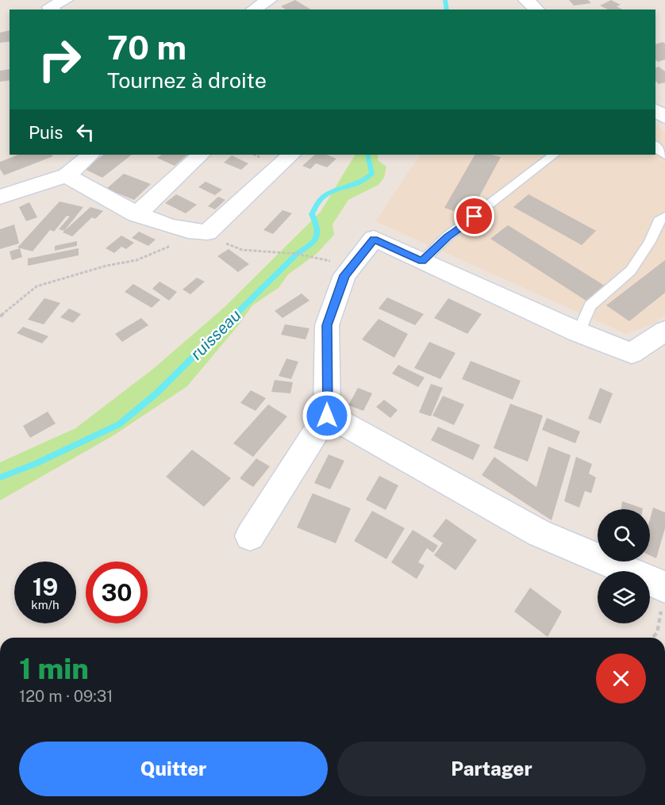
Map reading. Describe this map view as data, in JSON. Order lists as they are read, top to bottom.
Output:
{
  "water": ["ruisseau"],
  "page": {
    "turn": ["70 m", "Tournez à droite"],
    "then": "Puis",
    "speed": "19 km/h",
    "limit": "30",
    "heading": ["1 min", "120 m · 09:31"],
    "buttons": ["Quitter", "Partager"]
  }
}
